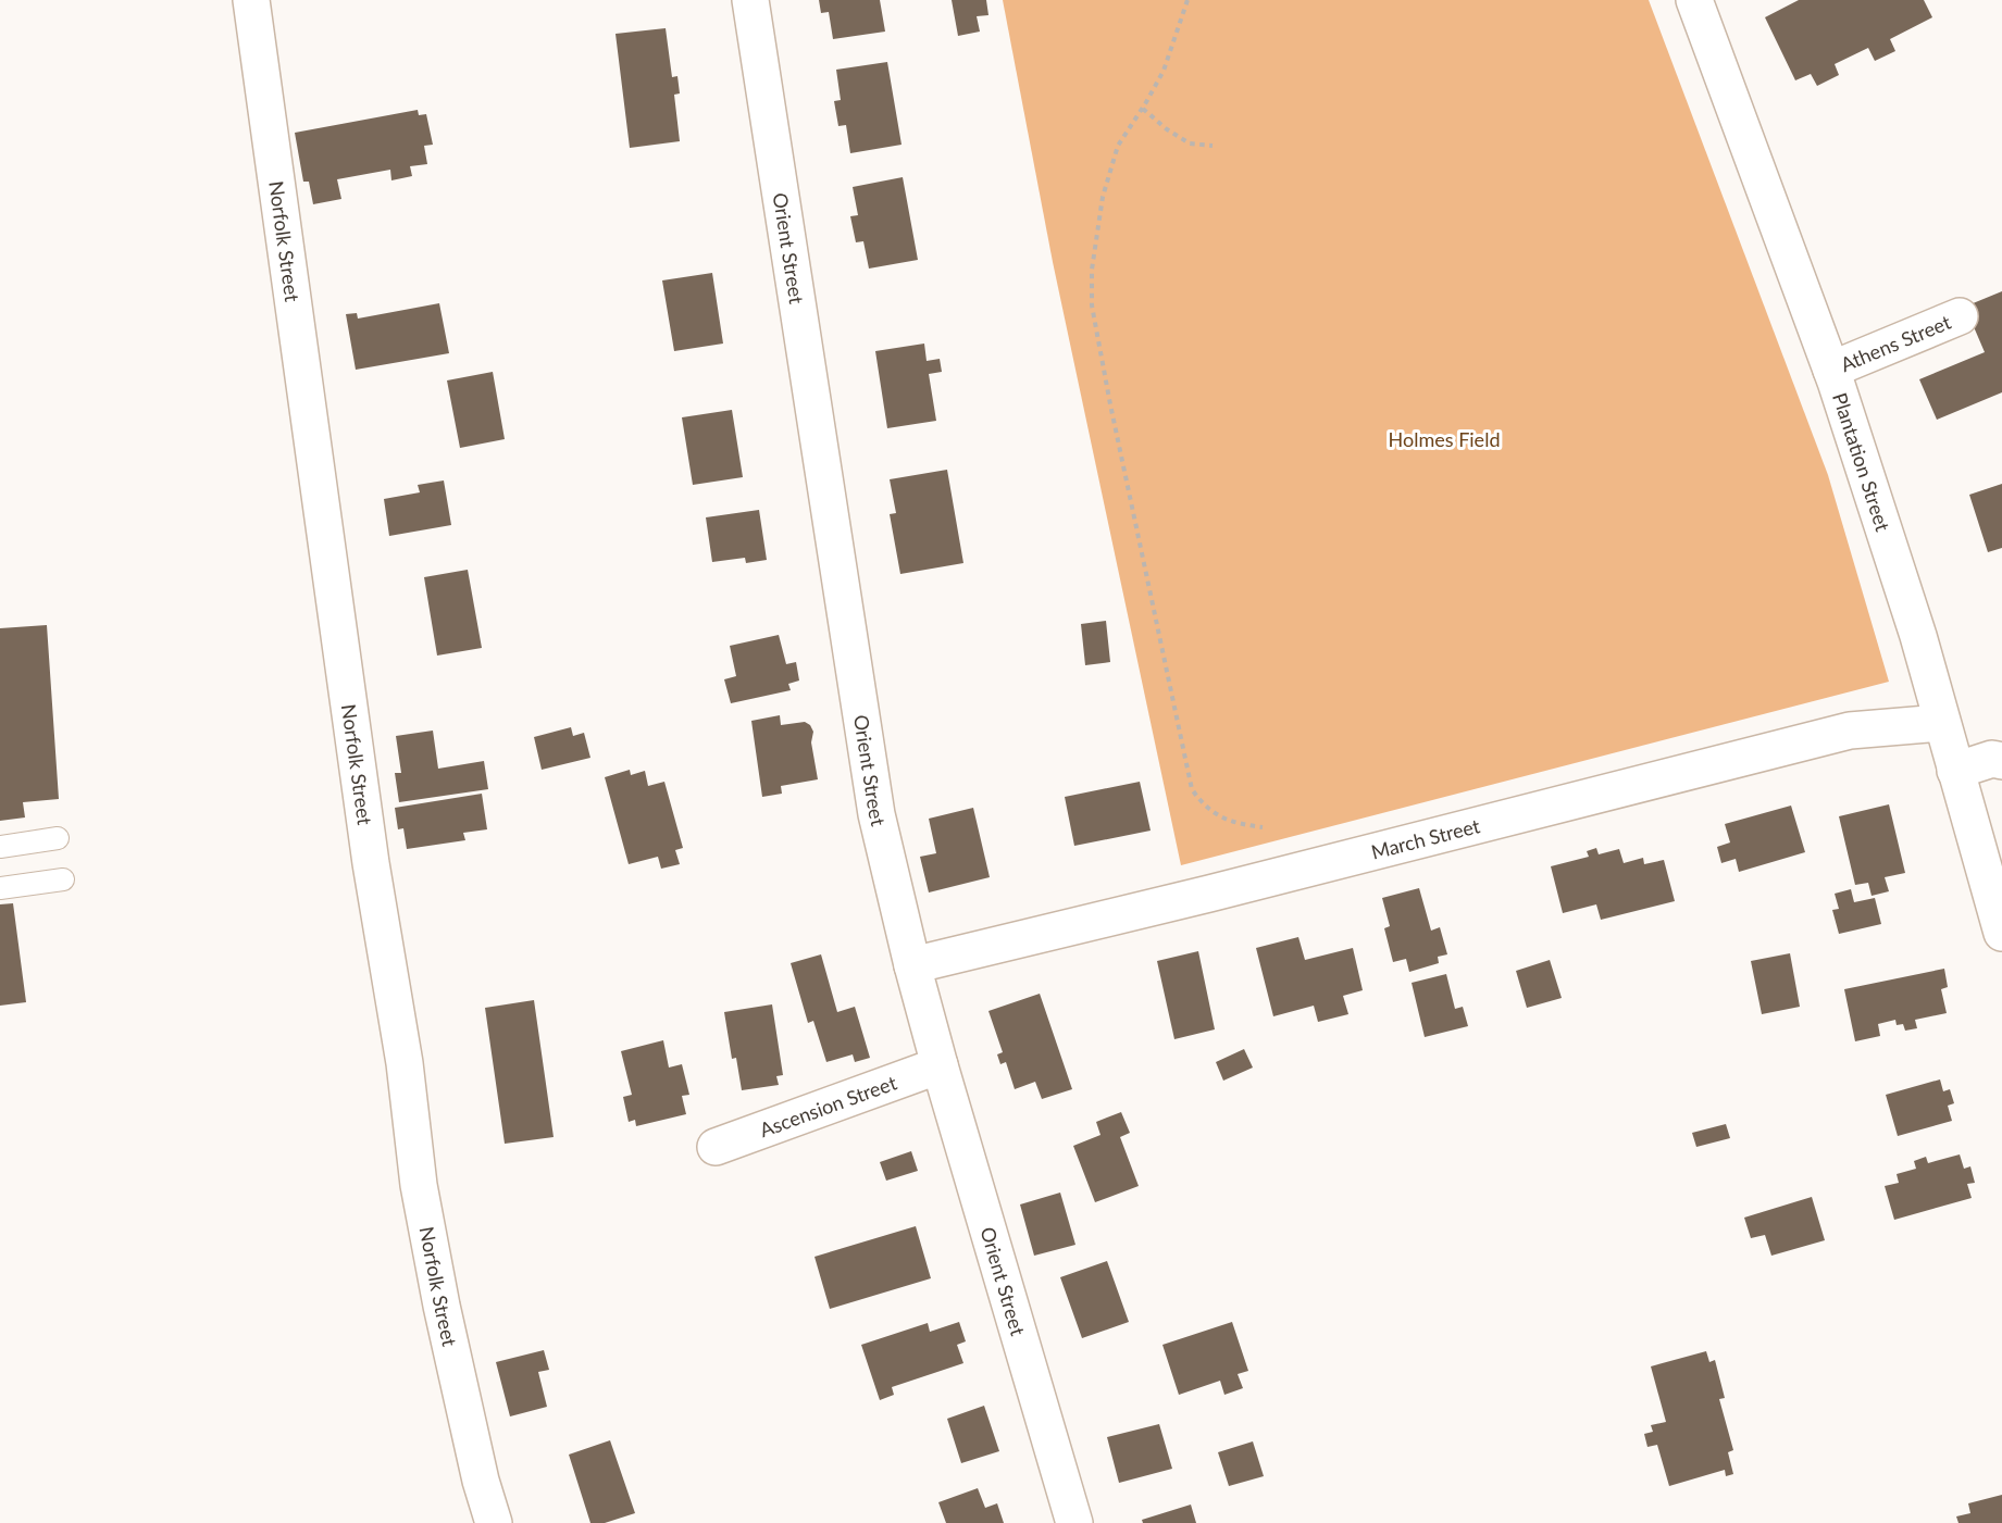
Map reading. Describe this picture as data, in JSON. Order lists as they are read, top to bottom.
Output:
{
  "streets": {
    "street": [
      "Norfolk Street",
      "Orient Street",
      "Athens Street",
      "Plantation Street",
      "March Street",
      "Ascension Street"
    ]
  },
  "crossings": [
    ["Orient Street", "March Street"],
    ["Orient Street", "Ascension Street"],
    ["Athens Street", "Plantation Street"],
    ["Plantation Street", "March Street"]
  ],
  "parks": ["Holmes Field"]
}
